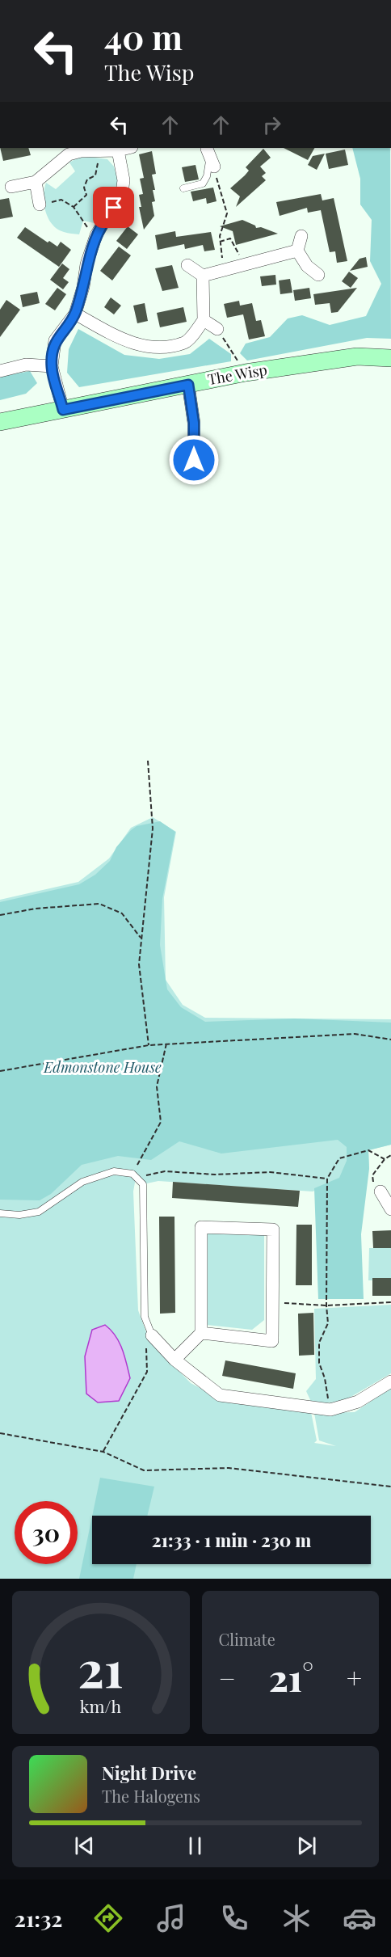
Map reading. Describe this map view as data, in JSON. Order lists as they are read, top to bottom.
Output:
{
  "streets": {
    "street": ["The Wisp"]
  },
  "parks": ["Edmonstone House"],
  "page": {
    "turn": ["40 m", "The Wisp"],
    "limit": "30",
    "trip": "21:33 · 1 min · 230 m",
    "tile": "Climate",
    "heat": ["−", "21°", "+"],
    "song": ["Night Drive", "The Halogens"],
    "tabs": "21:32",
    "gauge": ["21", "km/h"]
  }
}
